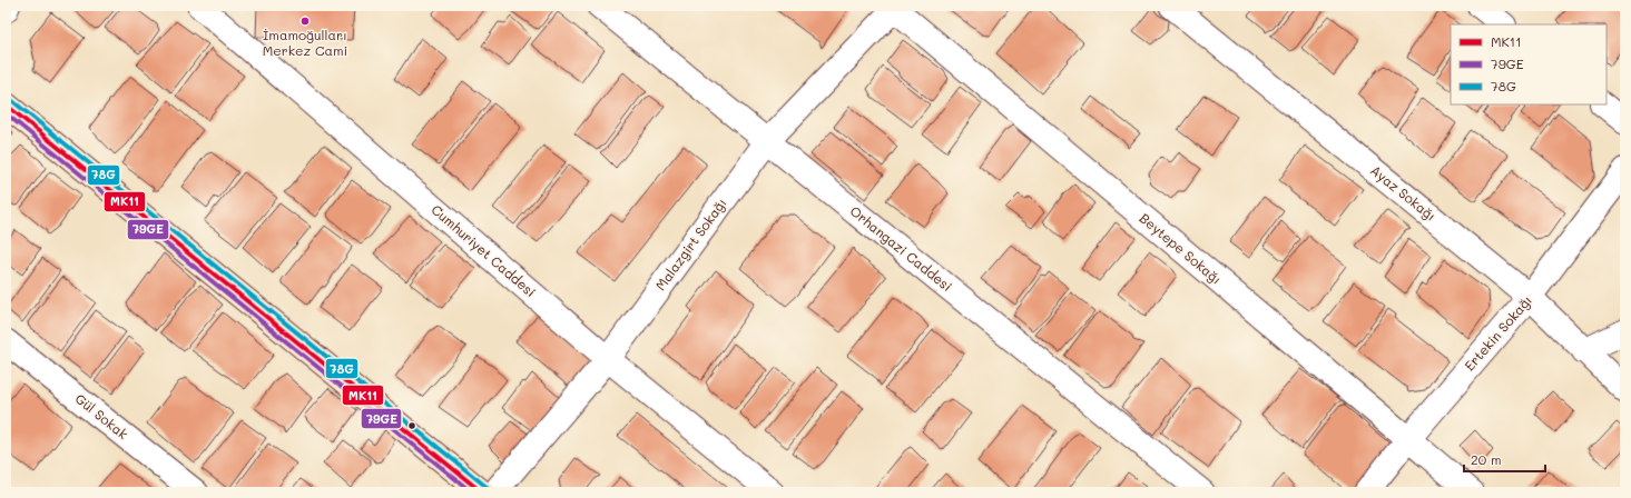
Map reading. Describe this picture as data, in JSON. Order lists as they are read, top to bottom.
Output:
{
  "streets": {
    "street": [
      "Ayaz Sokağı",
      "Malazgirt Sokağı",
      "Orhangazi Caddesi",
      "Beytepe Sokağı",
      "Cumhuriyet Caddesi",
      "Ertekin Sokağı",
      "Gül Sokak"
    ]
  },
  "crossings": [
    ["Ayaz Sokağı", "Ertekin Sokağı"],
    ["Malazgirt Sokağı", "Orhangazi Caddesi"],
    ["Malazgirt Sokağı", "Beytepe Sokağı"],
    ["Malazgirt Sokağı", "Cumhuriyet Caddesi"],
    ["Beytepe Sokağı", "Ertekin Sokağı"]
  ],
  "places": ["İmamoğulları Merkez Cami"],
  "lines": ["transit line 78G", "transit line MK11", "transit line 79GE"],
  "legend": ["MK11", "79GE", "78G"],
  "scale_bar": "20 m"
}
